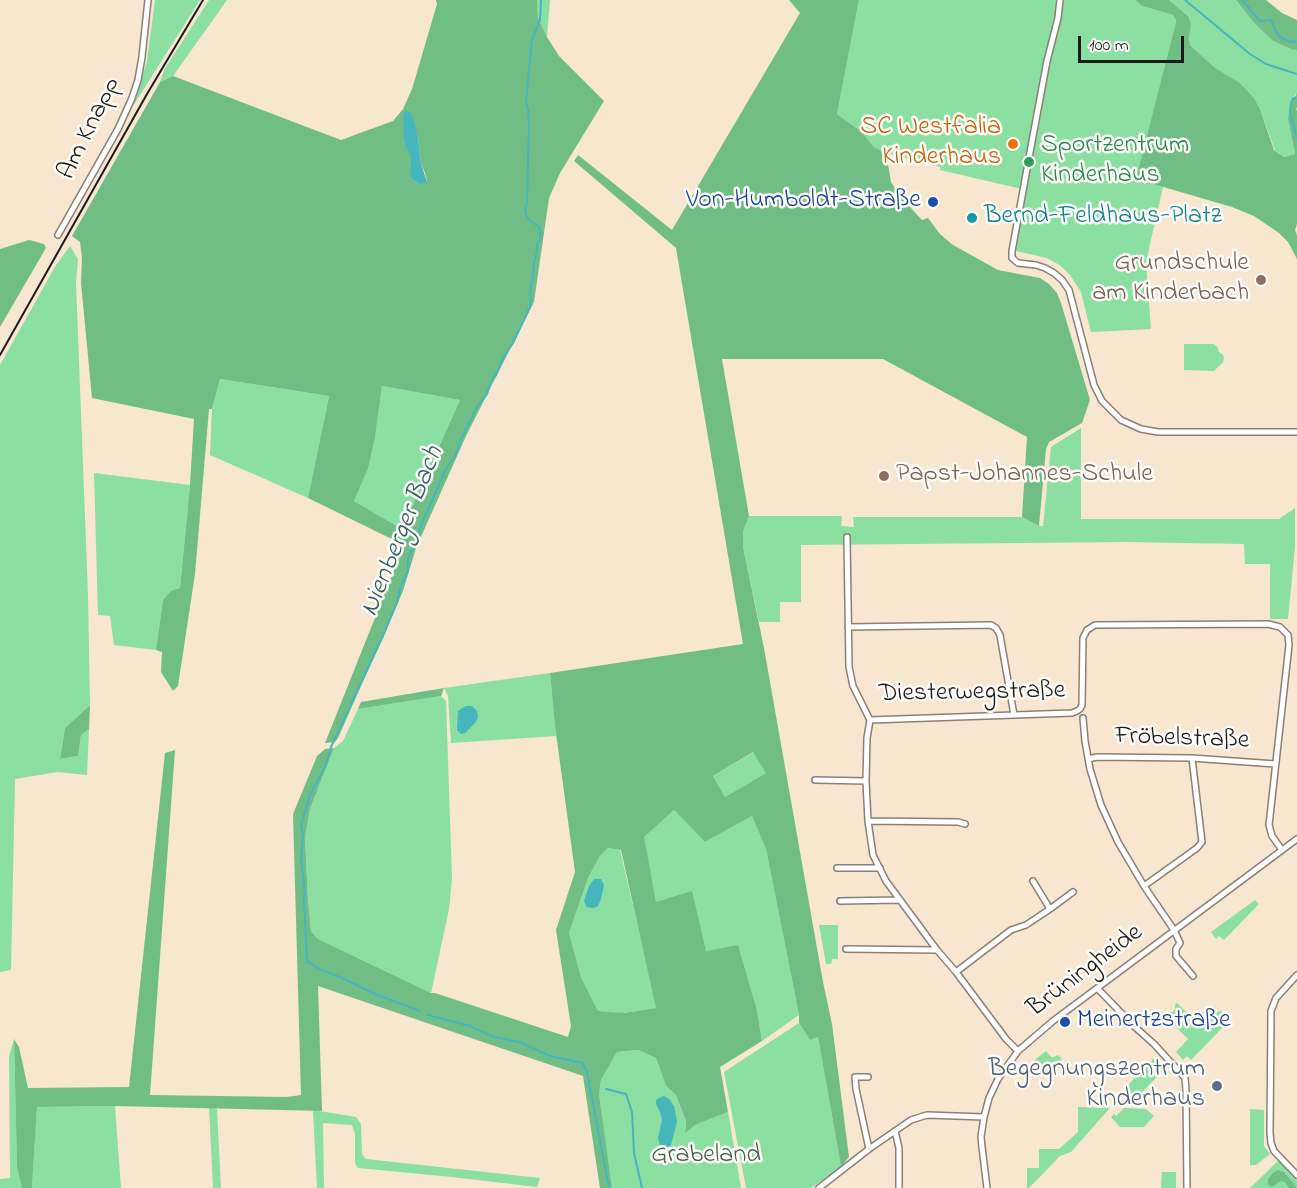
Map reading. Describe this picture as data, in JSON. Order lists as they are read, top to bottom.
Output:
{
  "streets": {
    "street": [
      "Am Knapp",
      "Diesterwegstraße",
      "Fröbelstraße",
      "Brüningheide"
    ]
  },
  "crossings": [
    ["Diesterwegstraße", "Fröbelstraße"]
  ],
  "water": ["Nienberger Bach"],
  "parks": ["Grabeland"],
  "places": [
    "SC Westfalia Kinderhaus",
    "Sportzentrum Kinderhaus",
    "Von-Humboldt-Straße",
    "Bernd-Feldhaus-Platz",
    "Grundschule am Kinderbach",
    "Papst-Johannes-Schule",
    "Meinertzstraße",
    "Begegnungszentrum Kinderhaus"
  ],
  "scale_bar": "100 m"
}
